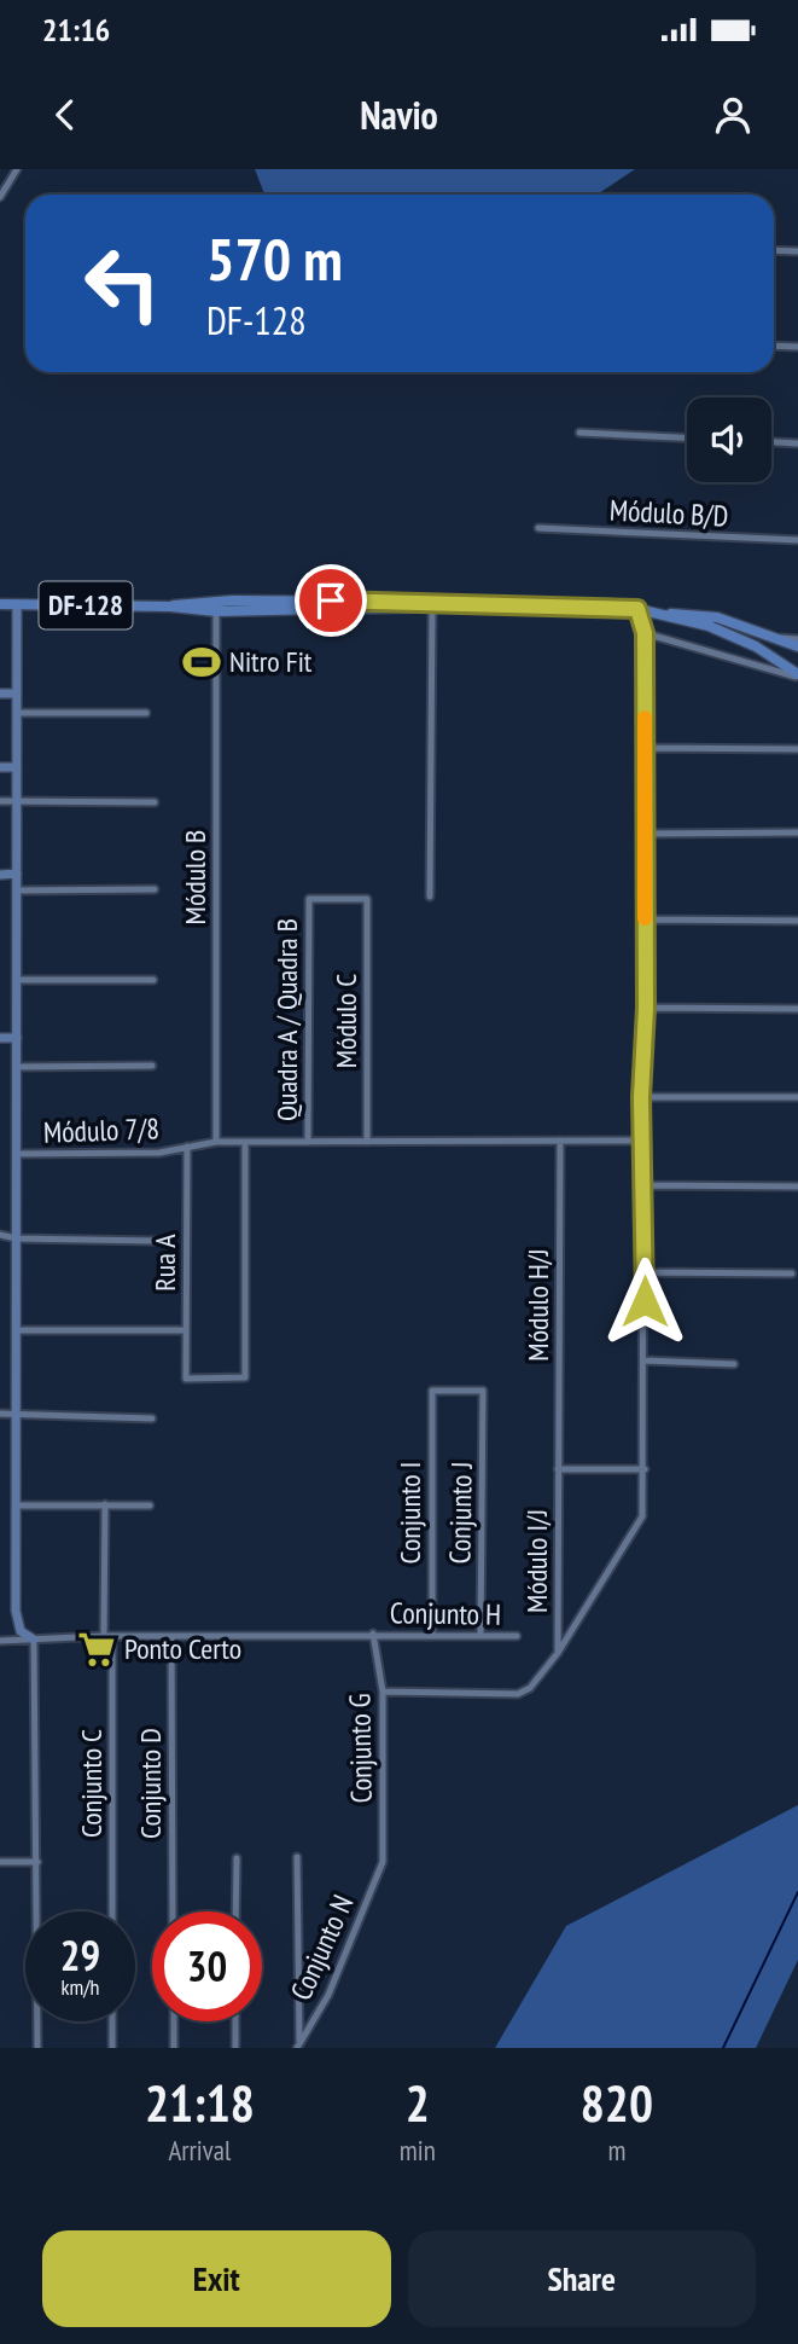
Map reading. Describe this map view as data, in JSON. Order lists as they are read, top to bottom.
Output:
{
  "streets": {
    "main road": ["DF-128"],
    "street": [
      "Módulo B/D",
      "Módulo B",
      "Quadra A / Quadra B",
      "Módulo C",
      "Módulo 7/8",
      "Rua A",
      "Módulo H/J",
      "Conjunto I",
      "Conjunto J",
      "Módulo I/J",
      "Conjunto H",
      "Conjunto G",
      "Conjunto C",
      "Conjunto D",
      "Conjunto N"
    ]
  },
  "crossings": [
    ["DF-128", "Módulo B"],
    ["Módulo B", "Módulo 7/8"],
    ["Quadra A / Quadra B", "Módulo C"],
    ["Quadra A / Quadra B", "Módulo 7/8"],
    ["Módulo C", "Módulo 7/8"],
    ["Módulo 7/8", "Rua A"],
    ["Módulo 7/8", "Módulo H/J"],
    ["Módulo H/J", "Módulo I/J"],
    ["Conjunto I", "Conjunto J"],
    ["Conjunto I", "Conjunto H"],
    ["Conjunto J", "Conjunto H"],
    ["Conjunto H", "Conjunto G"],
    ["Conjunto H", "Conjunto C"],
    ["Conjunto H", "Conjunto D"],
    ["Conjunto G", "Conjunto N"]
  ],
  "places": {
    "sports": ["Nitro Fit"],
    "supermarket": ["Ponto Certo"]
  },
  "page": {
    "status": "21:16",
    "header": "Navio",
    "turn": ["570 m", "DF-128"],
    "speed": "29 km/h",
    "limit": "30",
    "eta": [
      "21:18",
      "Arrival",
      "2",
      "min",
      "820",
      "m"
    ],
    "buttons": ["Exit", "Share"]
  }
}
